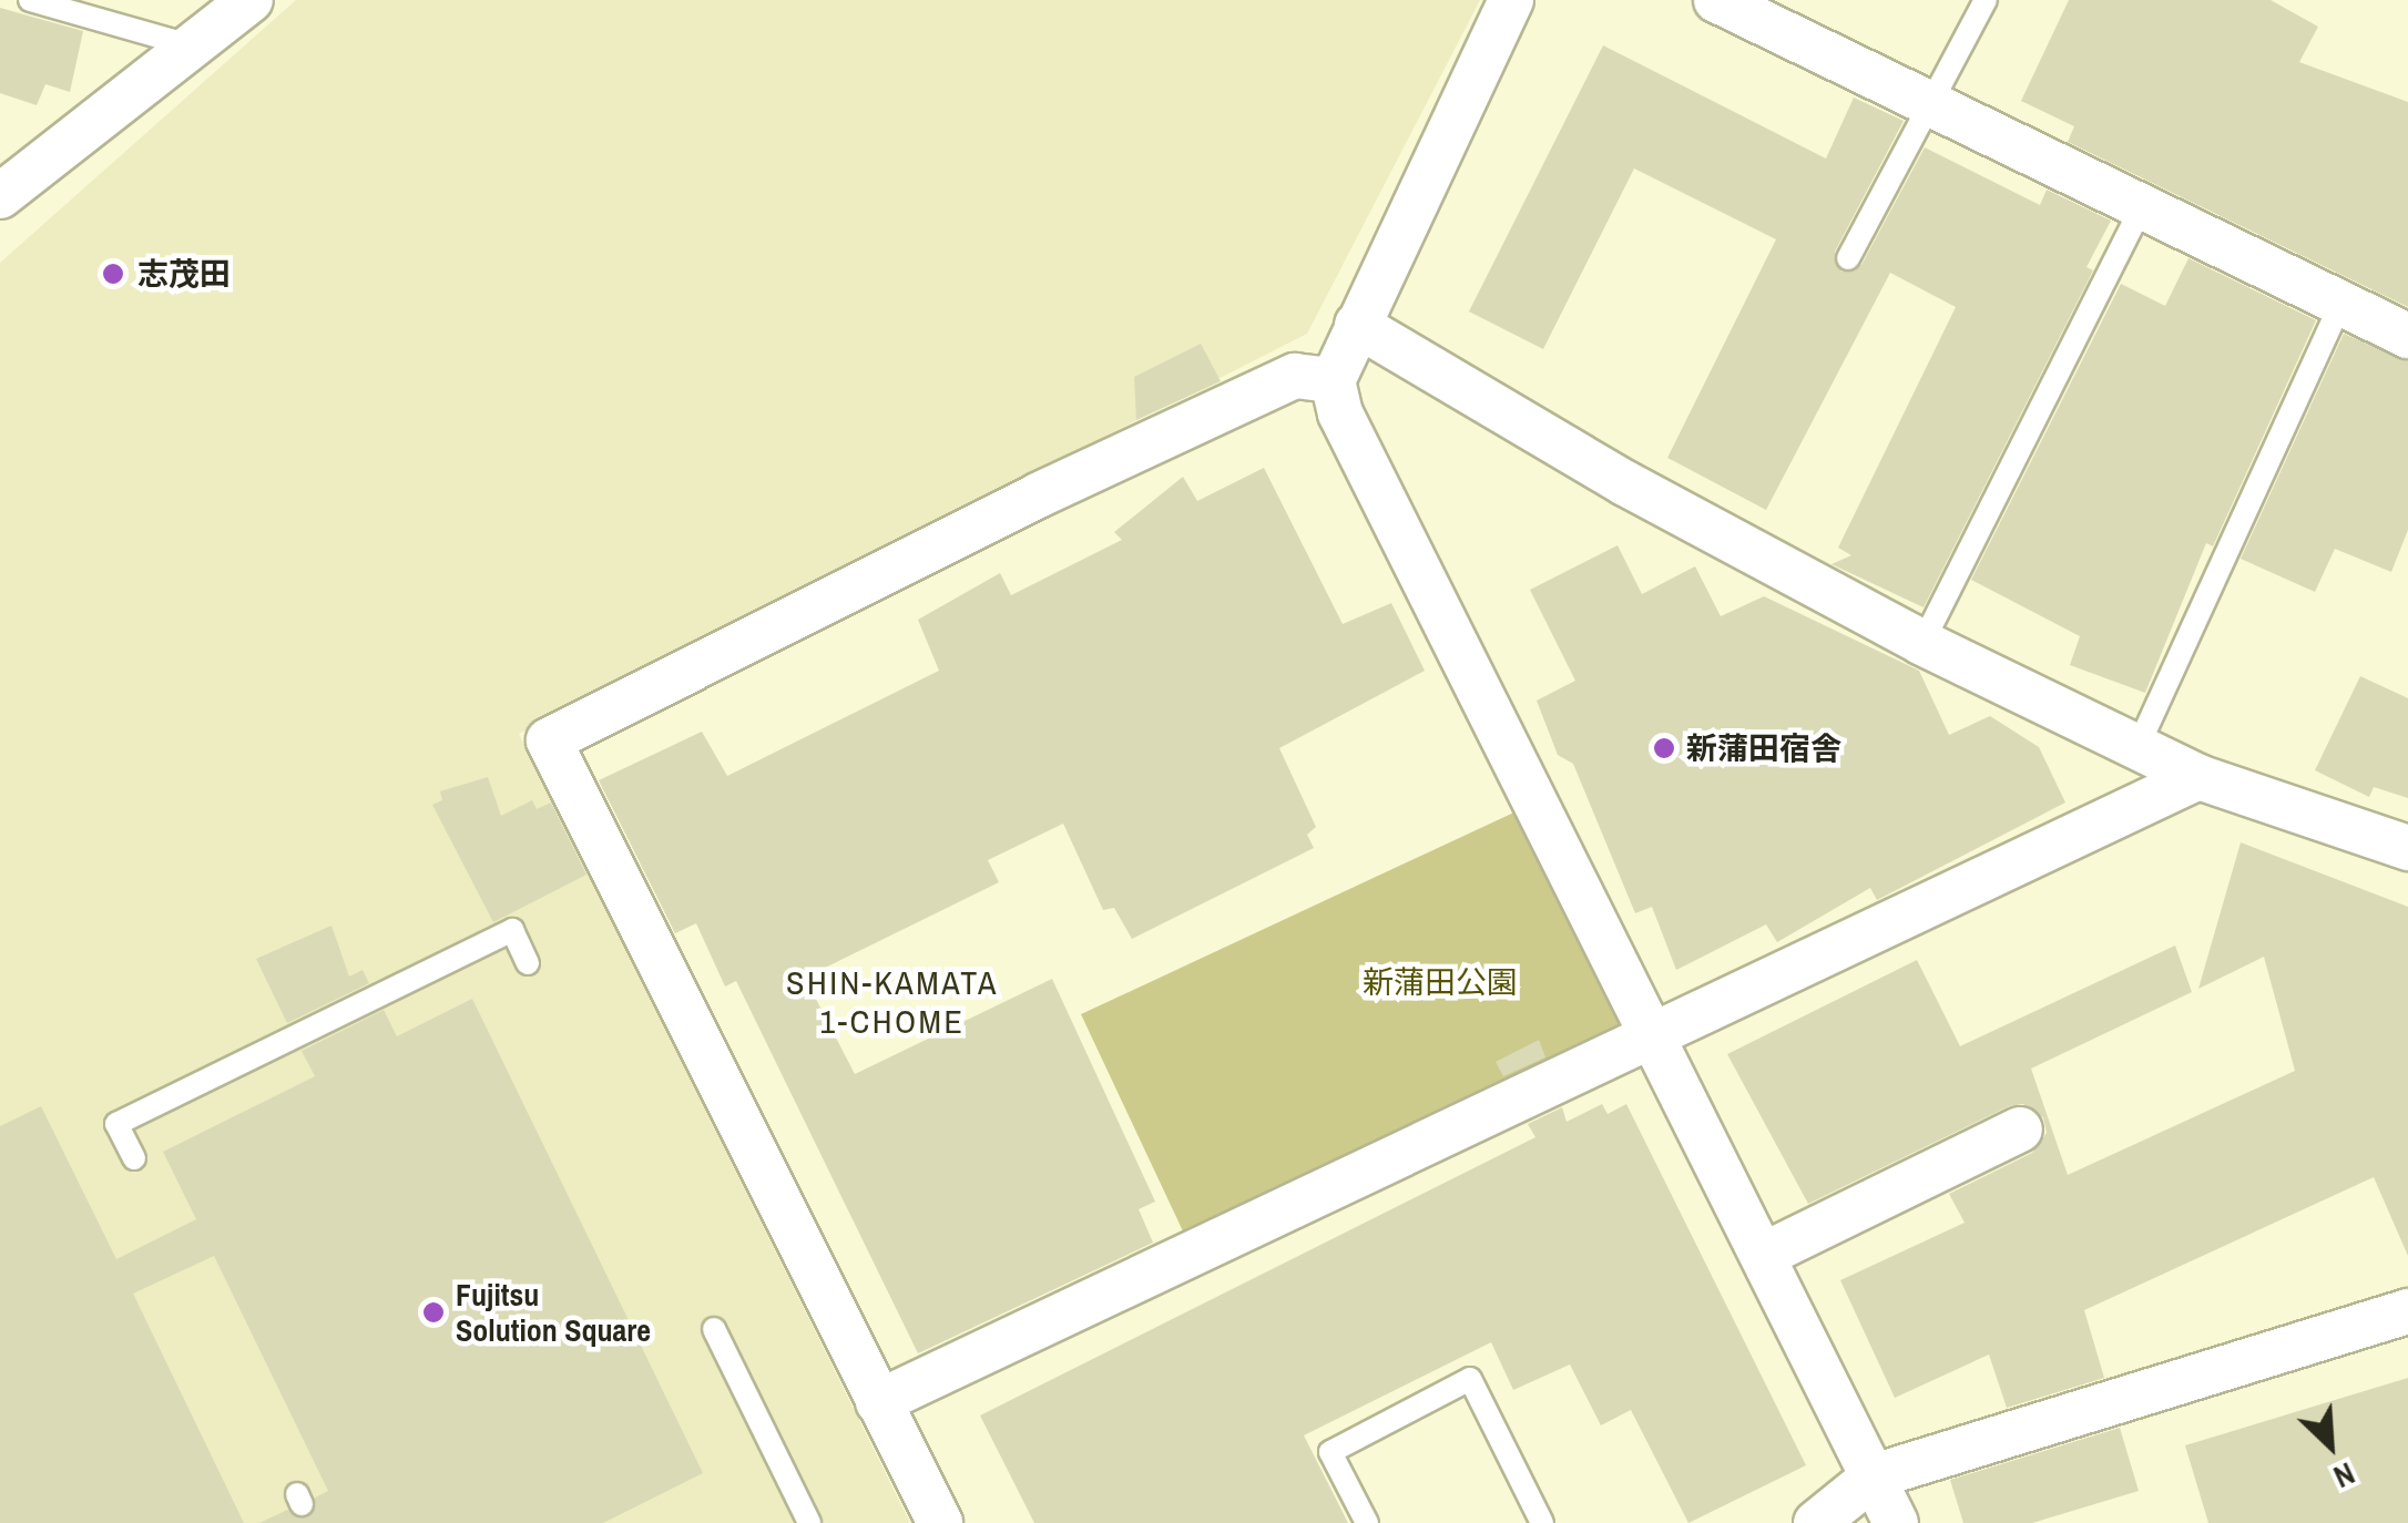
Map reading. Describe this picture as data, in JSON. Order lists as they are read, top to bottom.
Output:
{
  "districts": ["SHIN-KAMATA 1-CHOME"],
  "parks": ["新蒲田公園"],
  "places": ["志茂田", "新蒲田宿舎", "Fujitsu Solution Square"],
  "north": "bottom right"
}
